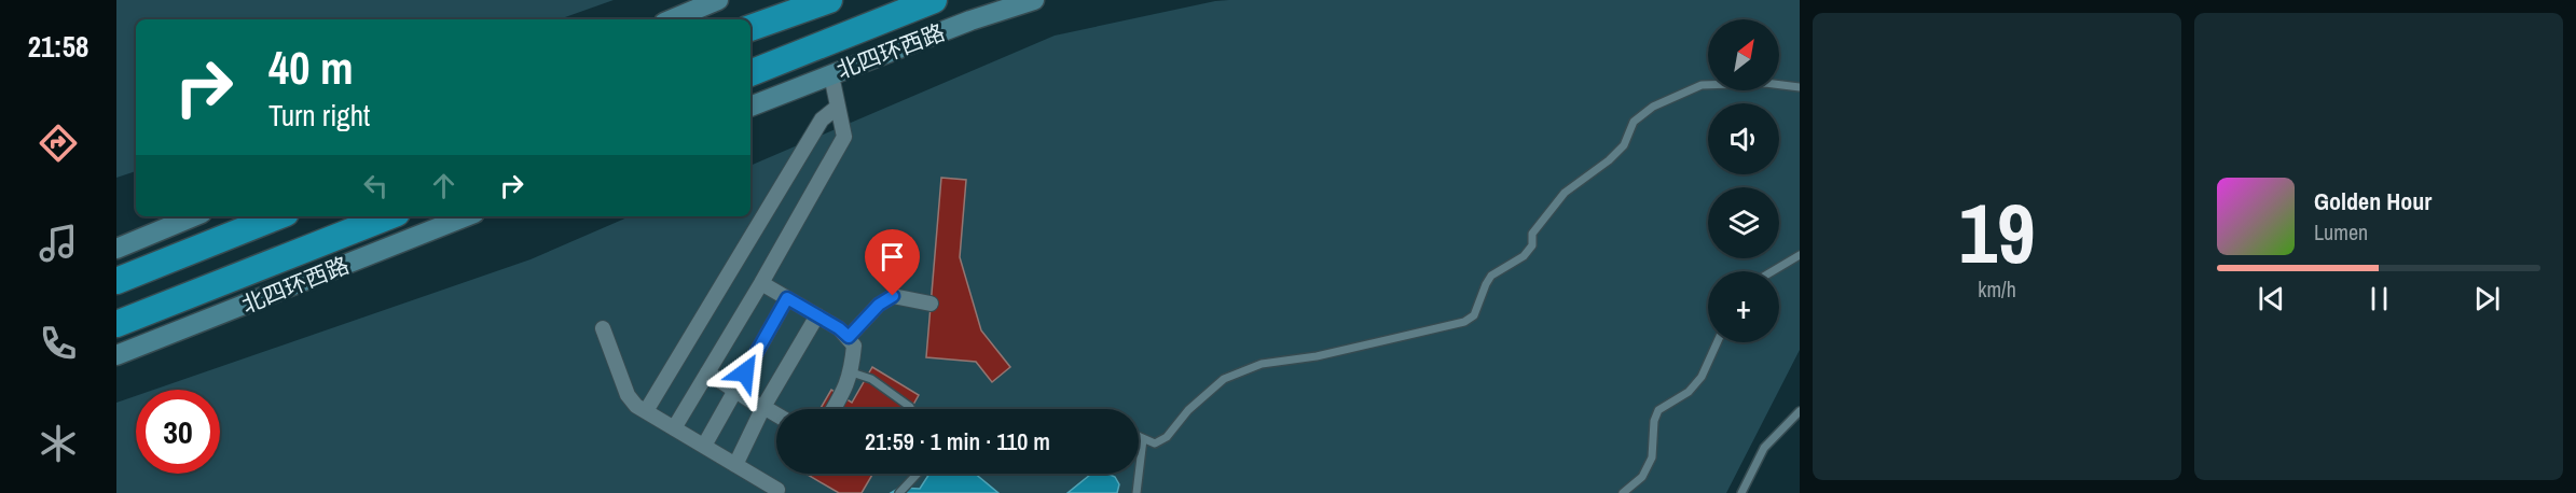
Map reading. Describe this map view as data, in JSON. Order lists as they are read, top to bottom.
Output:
{
  "streets": {
    "highway": ["北四环西路"]
  },
  "north": "top right",
  "page": {
    "tabs": "21:58",
    "tile": ["19", "km/h"],
    "map_buttons": "+",
    "turn": ["40 m", "Turn right"],
    "song": ["Golden Hour", "Lumen"],
    "limit": "30",
    "trip": "21:59 · 1 min · 110 m"
  }
}
